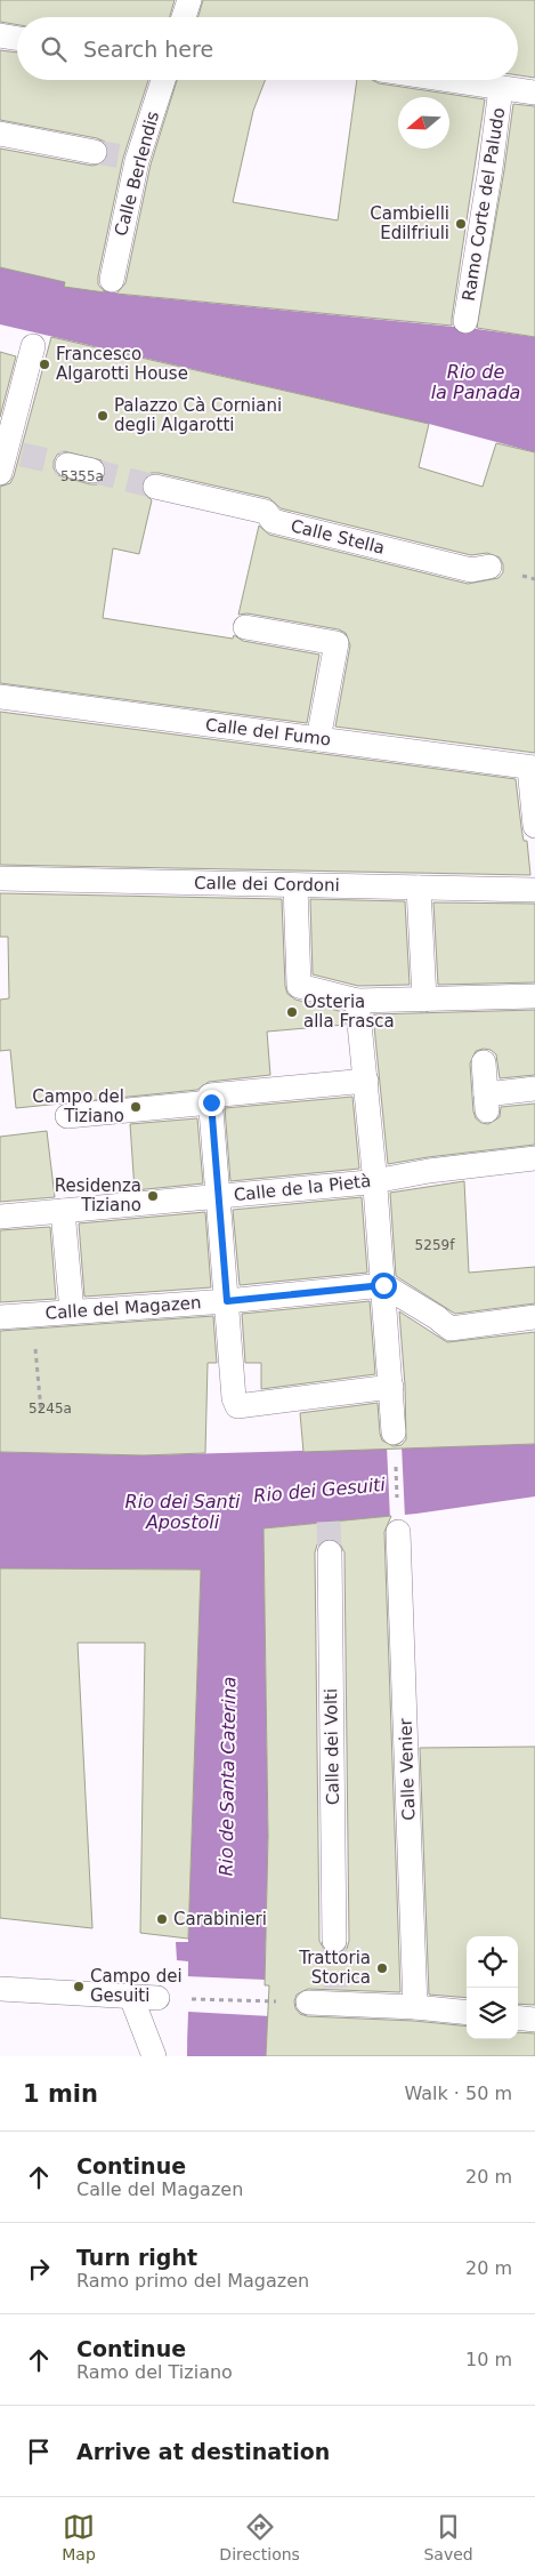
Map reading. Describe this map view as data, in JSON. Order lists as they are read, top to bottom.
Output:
{
  "streets": {
    "street": [
      "Calle Berlendis",
      "Ramo Corte del Paludo",
      "Calle Stella",
      "Calle del Fumo",
      "Calle dei Cordoni",
      "Calle de la Pietà",
      "Calle del Magazen",
      "Calle dei Volti",
      "Calle Venier"
    ]
  },
  "water": [
    "Rio de la Panada",
    "Rio dei Gesuiti",
    "Rio dei Santi Apostoli",
    "Rio de Santa Caterina"
  ],
  "places": [
    "Cambielli Edilfriuli",
    "Francesco Algarotti House",
    "Palazzo Cà Corniani degli Algarotti",
    "Osteria alla Frasca",
    "Campo del Tiziano",
    "Residenza Tiziano",
    "Carabinieri",
    "Trattoria Storica",
    "Campo dei Gesuiti"
  ],
  "house_numbers": ["5355a", "5259f", "5245a"],
  "north": "left",
  "page": {
    "search": "Search here",
    "heading": ["1 min", "Walk · 50 m"],
    "list": [
      ["Continue", "Calle del Magazen", "20 m"],
      ["Turn right", "Ramo primo del Magazen", "20 m"],
      ["Continue", "Ramo del Tiziano", "10 m"],
      "Arrive at destination"
    ],
    "nav": ["Map", "Directions", "Saved"]
  }
}
